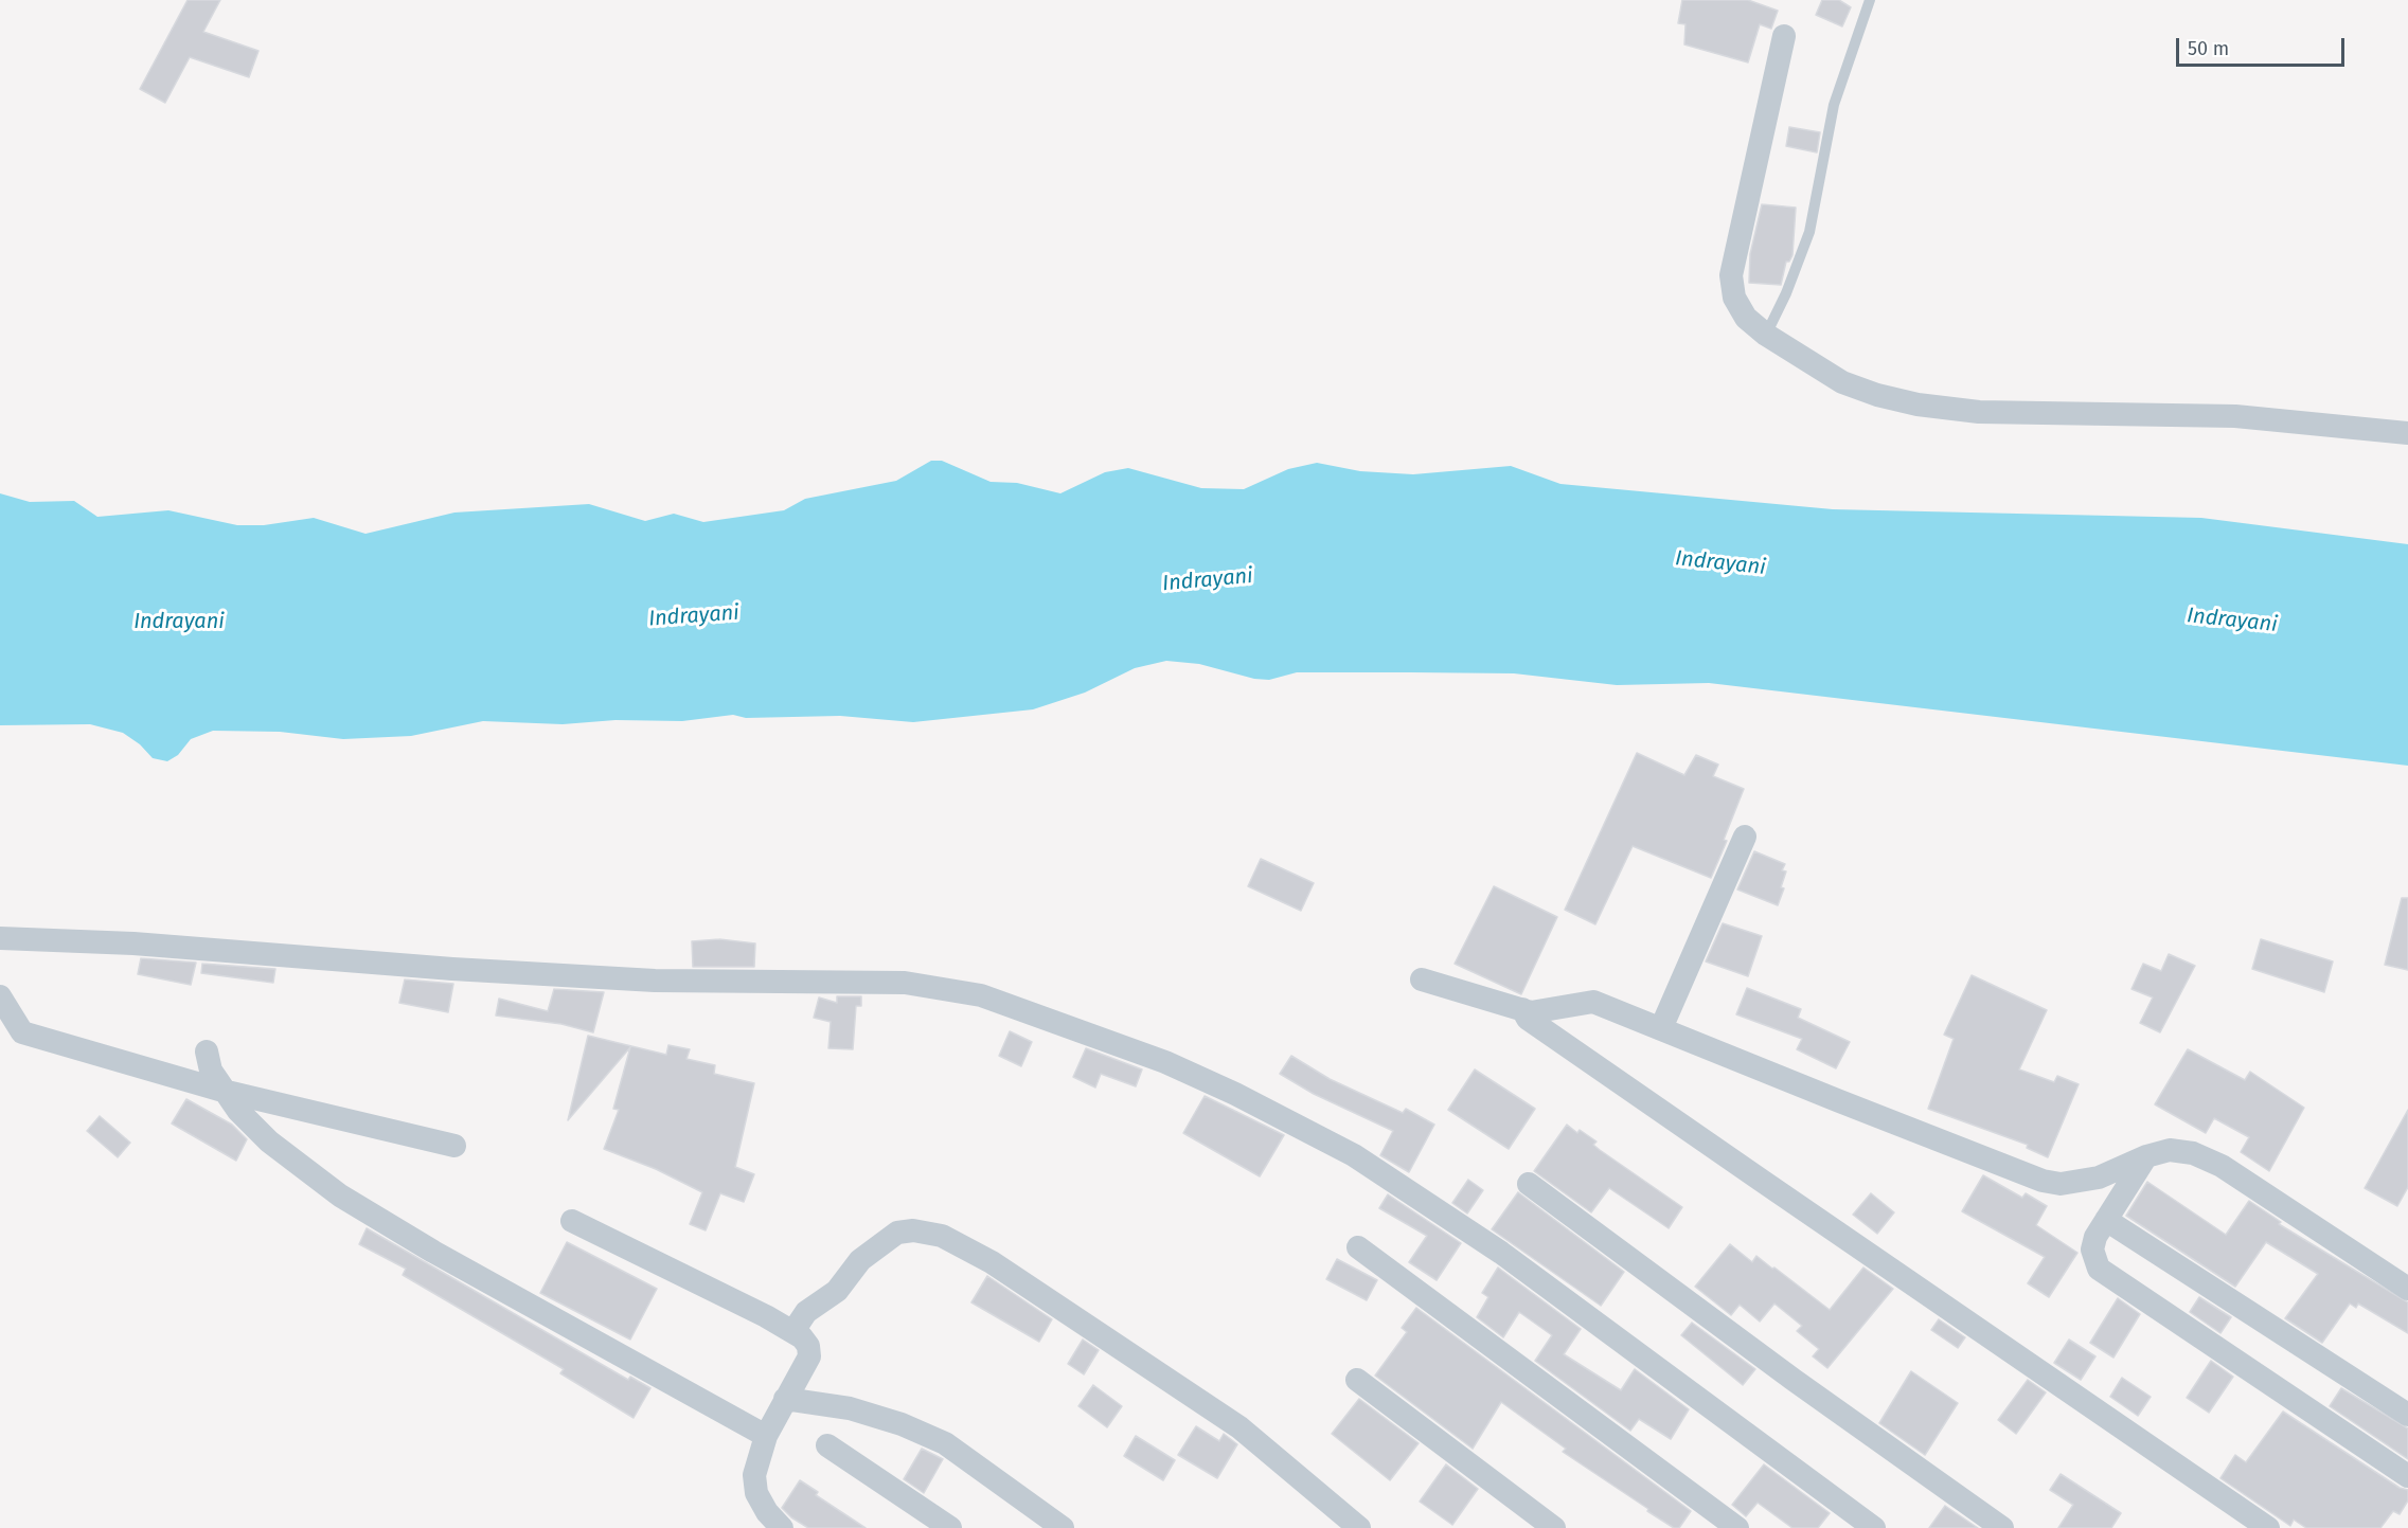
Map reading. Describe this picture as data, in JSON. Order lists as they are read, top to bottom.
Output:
{
  "water": ["Indrayani"],
  "scale_bar": "50 m"
}
